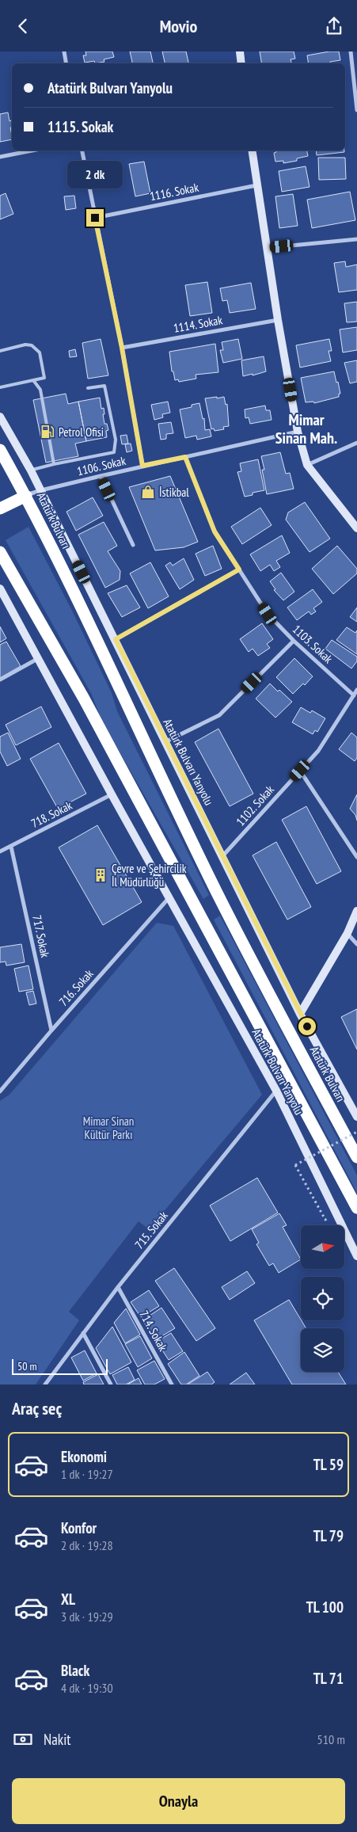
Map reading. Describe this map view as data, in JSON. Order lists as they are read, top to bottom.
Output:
{
  "streets": {
    "highway": ["Atatürk Bulvarı"],
    "street": [
      "1116. Sokak",
      "1114. Sokak",
      "1106. Sokak",
      "1103. Sokak",
      "Atatürk Bulvarı Yanyolu",
      "1102. Sokak",
      "718. Sokak",
      "717. Sokak",
      "716. Sokak",
      "715. Sokak",
      "714. Sokak"
    ]
  },
  "crossings": [
    ["1106. Sokak", "Atatürk Bulvarı"],
    ["1106. Sokak", "1103. Sokak"],
    ["1106. Sokak", "Atatürk Bulvarı Yanyolu"],
    ["1103. Sokak", "1102. Sokak"],
    ["Atatürk Bulvarı Yanyolu", "1102. Sokak"],
    ["Atatürk Bulvarı Yanyolu", "718. Sokak"],
    ["Atatürk Bulvarı Yanyolu", "716. Sokak"],
    ["Atatürk Bulvarı Yanyolu", "715. Sokak"],
    ["718. Sokak", "717. Sokak"],
    ["717. Sokak", "716. Sokak"],
    ["715. Sokak", "714. Sokak"]
  ],
  "districts": ["Mimar Sinan Mah."],
  "parks": ["Mimar Sinan Kültür Parkı"],
  "places": {
    "fuel station": ["Petrol Ofisi"],
    "shop": ["İstikbal"],
    "building": ["Çevre ve Şehircilik İl Müdürlüğü"]
  },
  "scale_bar": "50 m",
  "north": "right",
  "page": {
    "header": "Movio",
    "banner": ["Atatürk Bulvarı Yanyolu", "1115. Sokak"],
    "bubble": "2 dk",
    "scale": "50 m",
    "heading": "Araç seç",
    "list": [
      {
        "name": "Ekonomi",
        "note": "1 dk · 19:27",
        "value": "TL 59"
      },
      {
        "name": "Konfor",
        "note": "2 dk · 19:28",
        "value": "TL 79"
      },
      {
        "name": "XL",
        "note": "3 dk · 19:29",
        "value": "TL 100"
      },
      {
        "name": "Black",
        "note": "4 dk · 19:30",
        "value": "TL 71"
      }
    ],
    "pay": ["Nakit", "510 m"],
    "buttons": "Onayla"
  }
}
